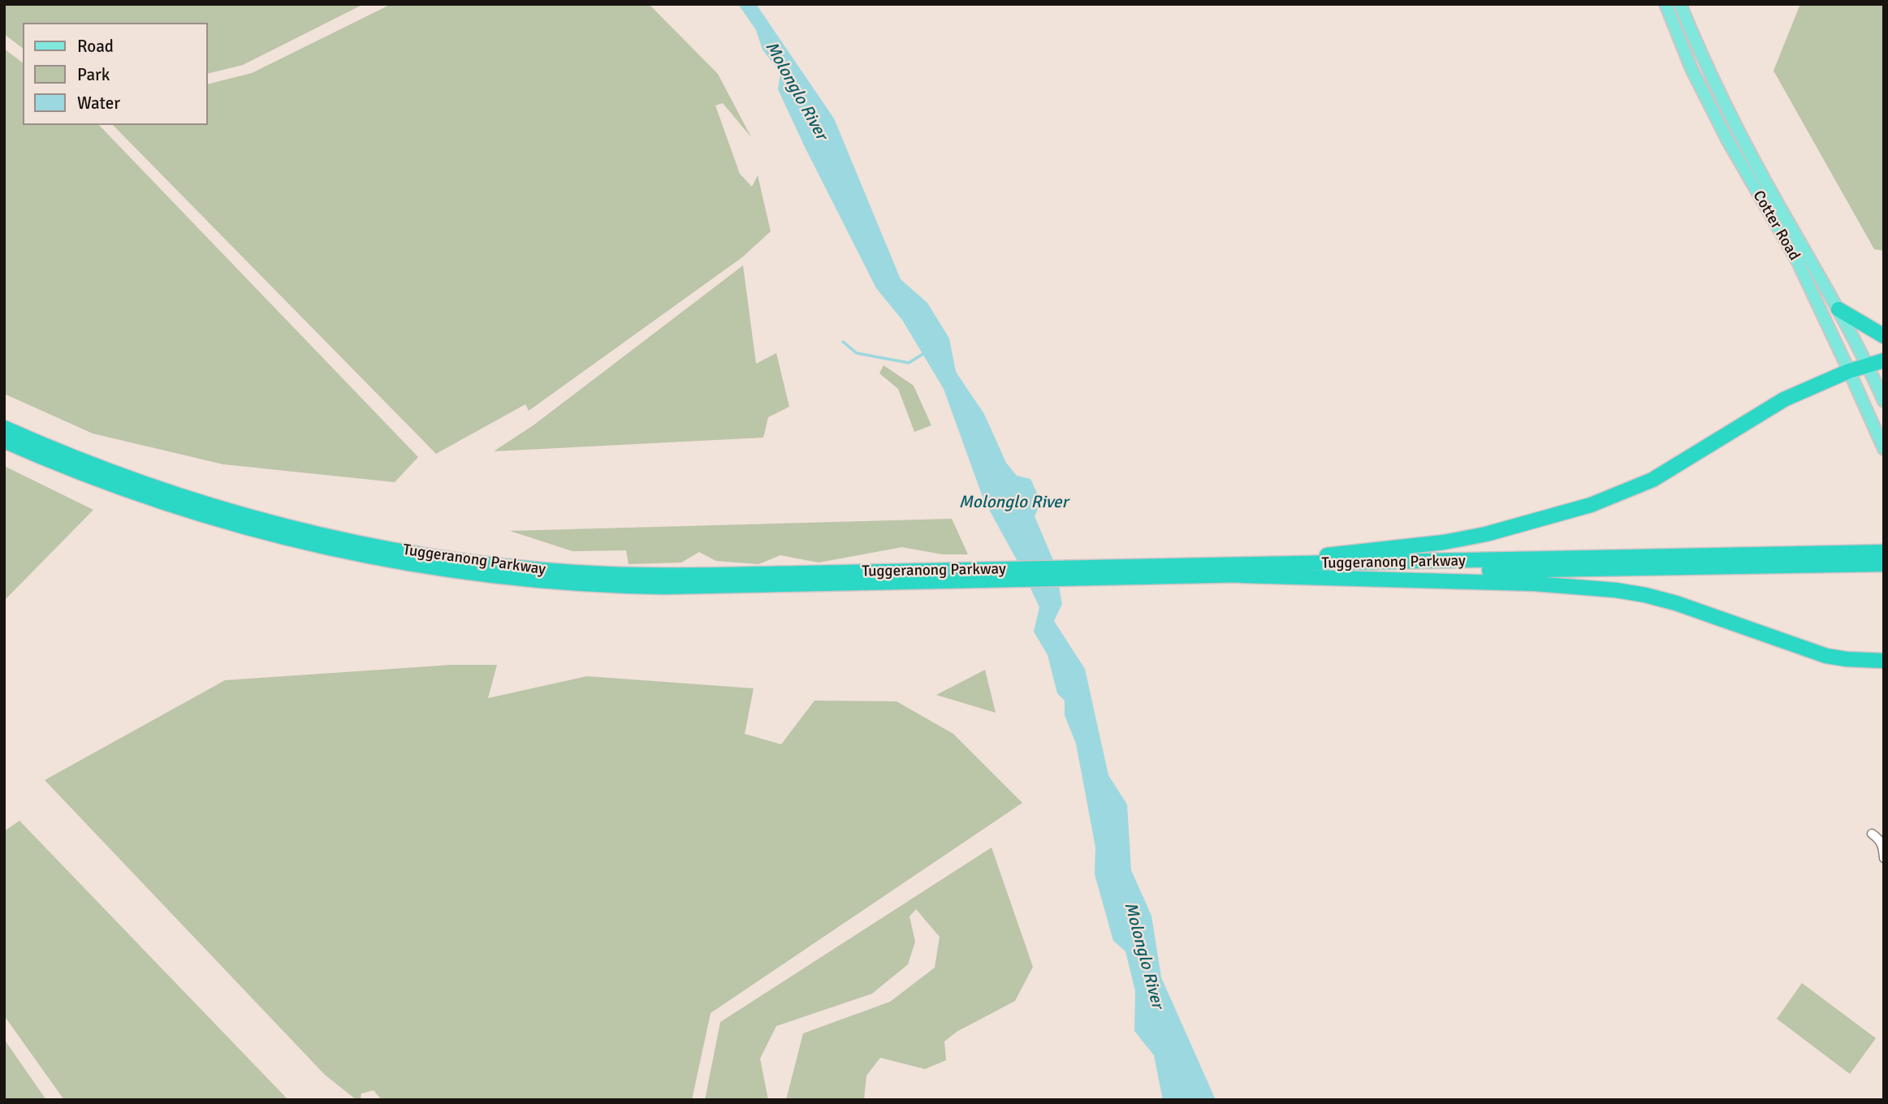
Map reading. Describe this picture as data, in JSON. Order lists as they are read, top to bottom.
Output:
{
  "streets": {
    "highway": ["Tuggeranong Parkway"],
    "main road": ["Cotter Road"]
  },
  "water": ["Molonglo River"],
  "legend": ["Road", "Park", "Water"]
}
